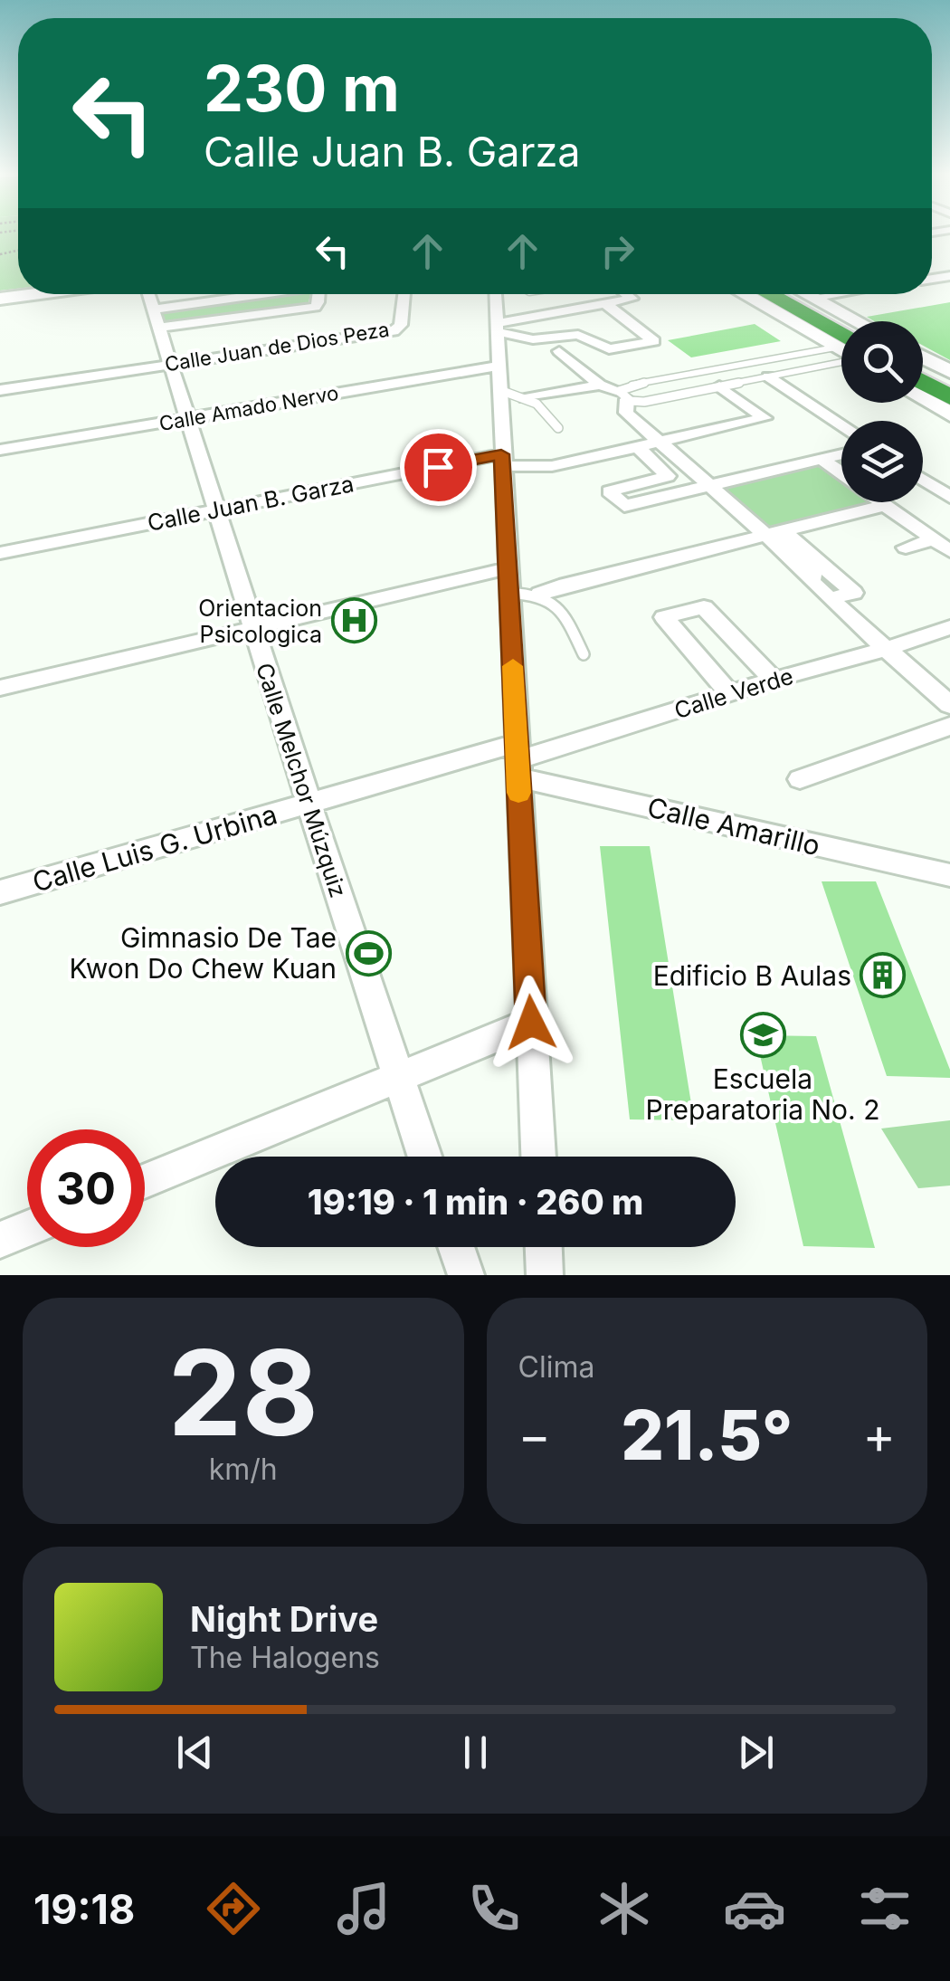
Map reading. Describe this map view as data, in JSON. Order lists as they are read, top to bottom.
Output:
{
  "streets": {
    "street": [
      "Calle Juan de Dios Peza",
      "Calle Amado Nervo",
      "Calle Juan B. Garza",
      "Calle Verde",
      "Calle Melchor Múzquiz",
      "Calle Amarillo",
      "Calle Luis G. Urbina"
    ]
  },
  "crossings": [
    ["Calle Juan de Dios Peza", "Calle Melchor Múzquiz"],
    ["Calle Amado Nervo", "Calle Melchor Múzquiz"],
    ["Calle Juan B. Garza", "Calle Melchor Múzquiz"],
    ["Calle Verde", "Calle Amarillo"],
    ["Calle Verde", "Calle Luis G. Urbina"],
    ["Calle Melchor Múzquiz", "Calle Luis G. Urbina"],
    ["Calle Amarillo", "Calle Luis G. Urbina"]
  ],
  "places": {
    "hospital": ["Orientacion Psicologica"],
    "sports": ["Gimnasio De Tae Kwon Do Chew Kuan"],
    "building": ["Edificio B Aulas"],
    "school or university": ["Escuela Preparatoria No. 2"]
  },
  "page": {
    "turn": ["230 m", "Calle Juan B. Garza"],
    "limit": "30",
    "trip": "19:19 · 1 min · 260 m",
    "tile": [
      ["28", "km/h"],
      "Clima"
    ],
    "heat": ["−", "21.5°", "+"],
    "song": ["Night Drive", "The Halogens"],
    "tabs": "19:18"
  }
}
